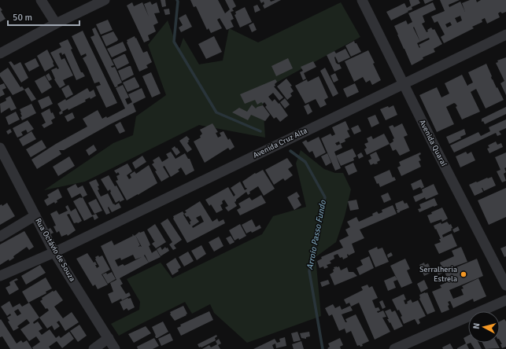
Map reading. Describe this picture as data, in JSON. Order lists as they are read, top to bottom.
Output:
{
  "streets": {
    "street": ["Avenida Cruz Alta", "Avenida Quaraí", "Rua Octávio de Souza"]
  },
  "crossings": [
    ["Avenida Cruz Alta", "Avenida Quaraí"],
    ["Avenida Cruz Alta", "Rua Octávio de Souza"]
  ],
  "water": ["Arroio Passo Fundo"],
  "places": ["Serralheria Estrela"],
  "scale_bar": "50 m",
  "north": "left"
}
